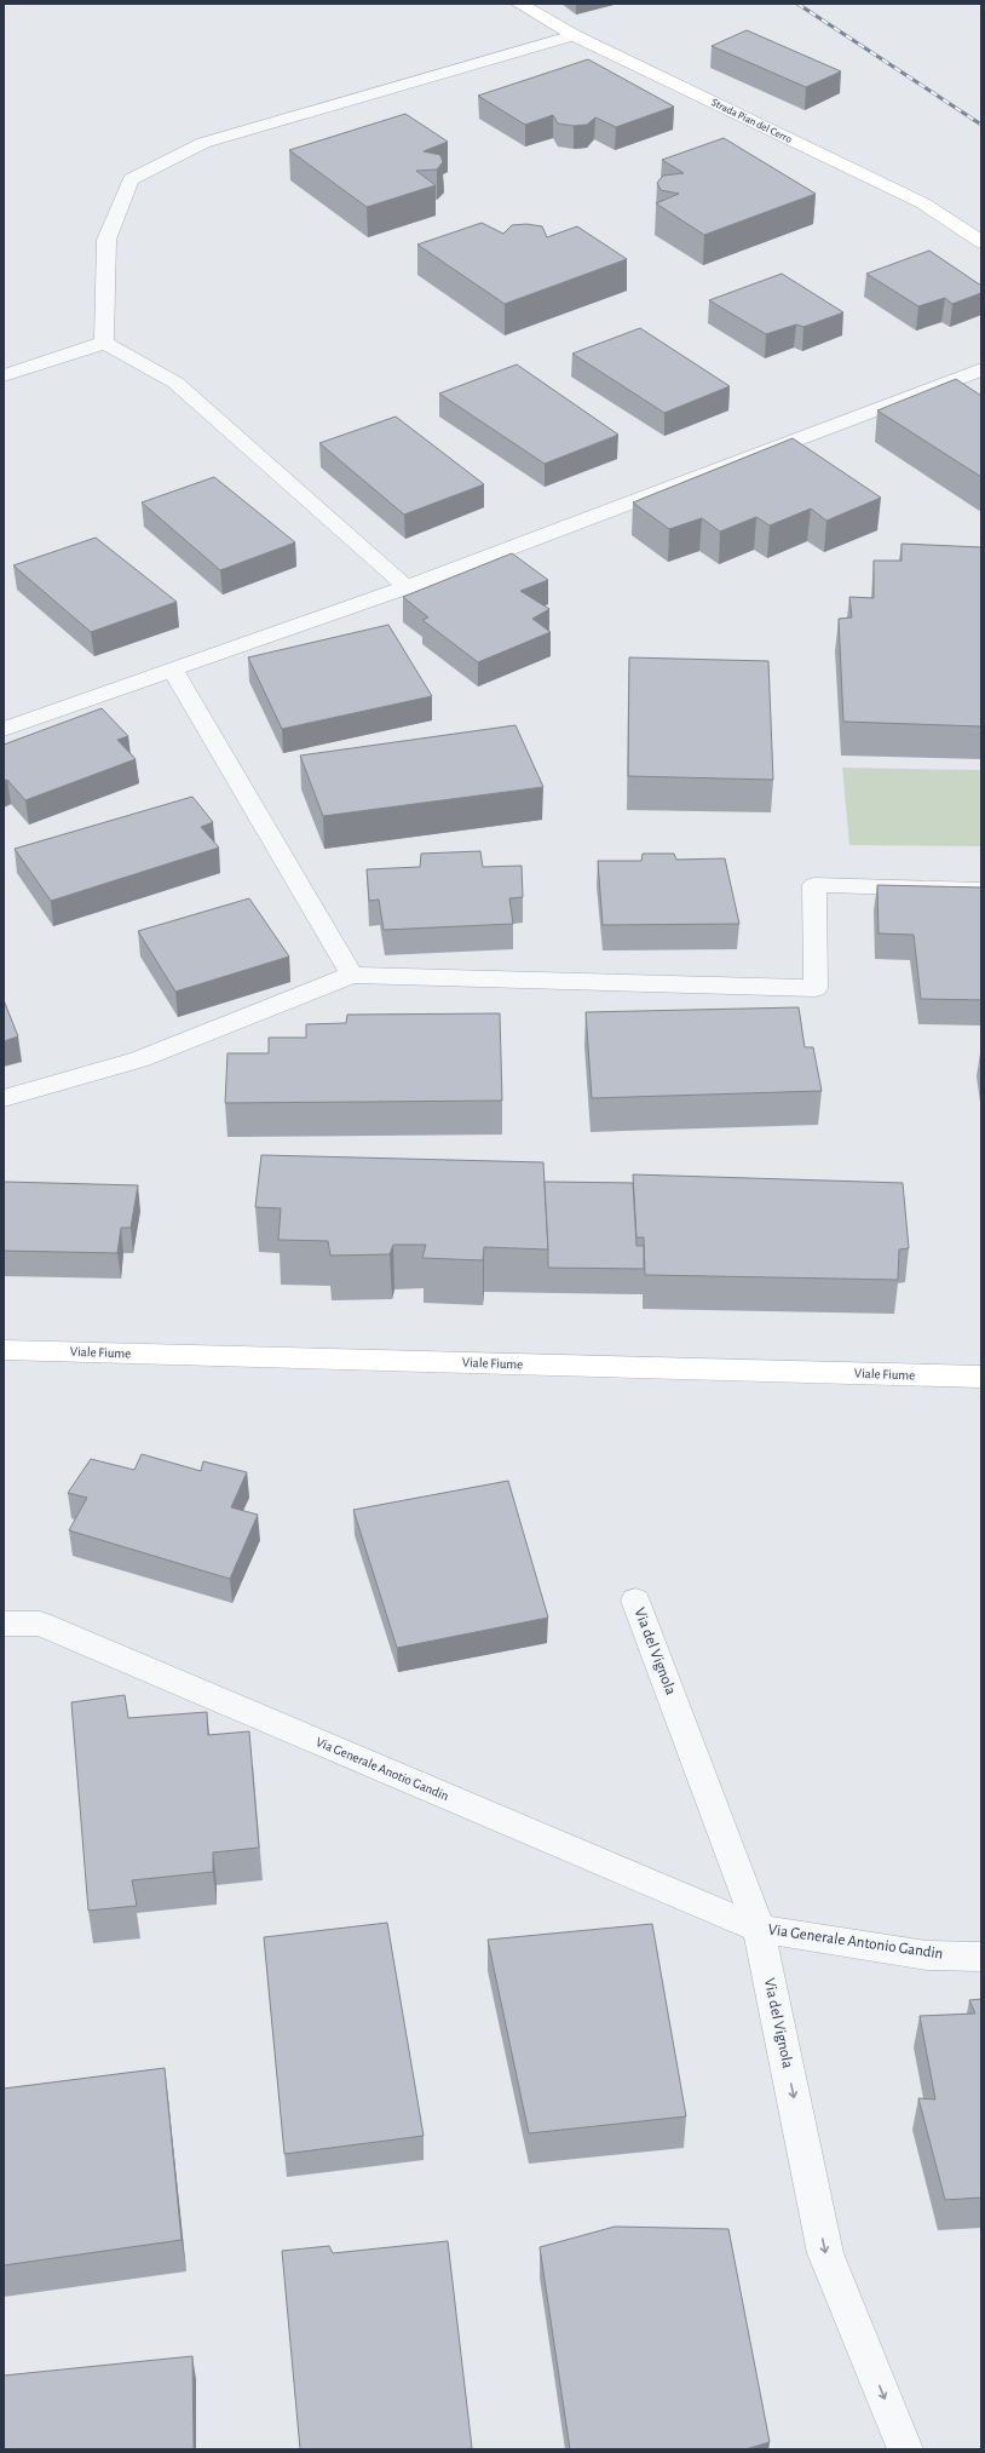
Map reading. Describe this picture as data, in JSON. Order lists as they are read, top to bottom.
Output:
{
  "streets": {
    "street": [
      "Strada Pian del Cerro",
      "Viale Fiume",
      "Via del Vignola",
      "Via Generale Anotio Gandin",
      "Via Generale Antonio Gandin"
    ]
  },
  "crossings": [
    ["Via del Vignola", "Via Generale Anotio Gandin"],
    ["Via del Vignola", "Via Generale Antonio Gandin"],
    ["Via Generale Anotio Gandin", "Via Generale Antonio Gandin"]
  ],
  "one_way": ["Via del Vignola"]
}
